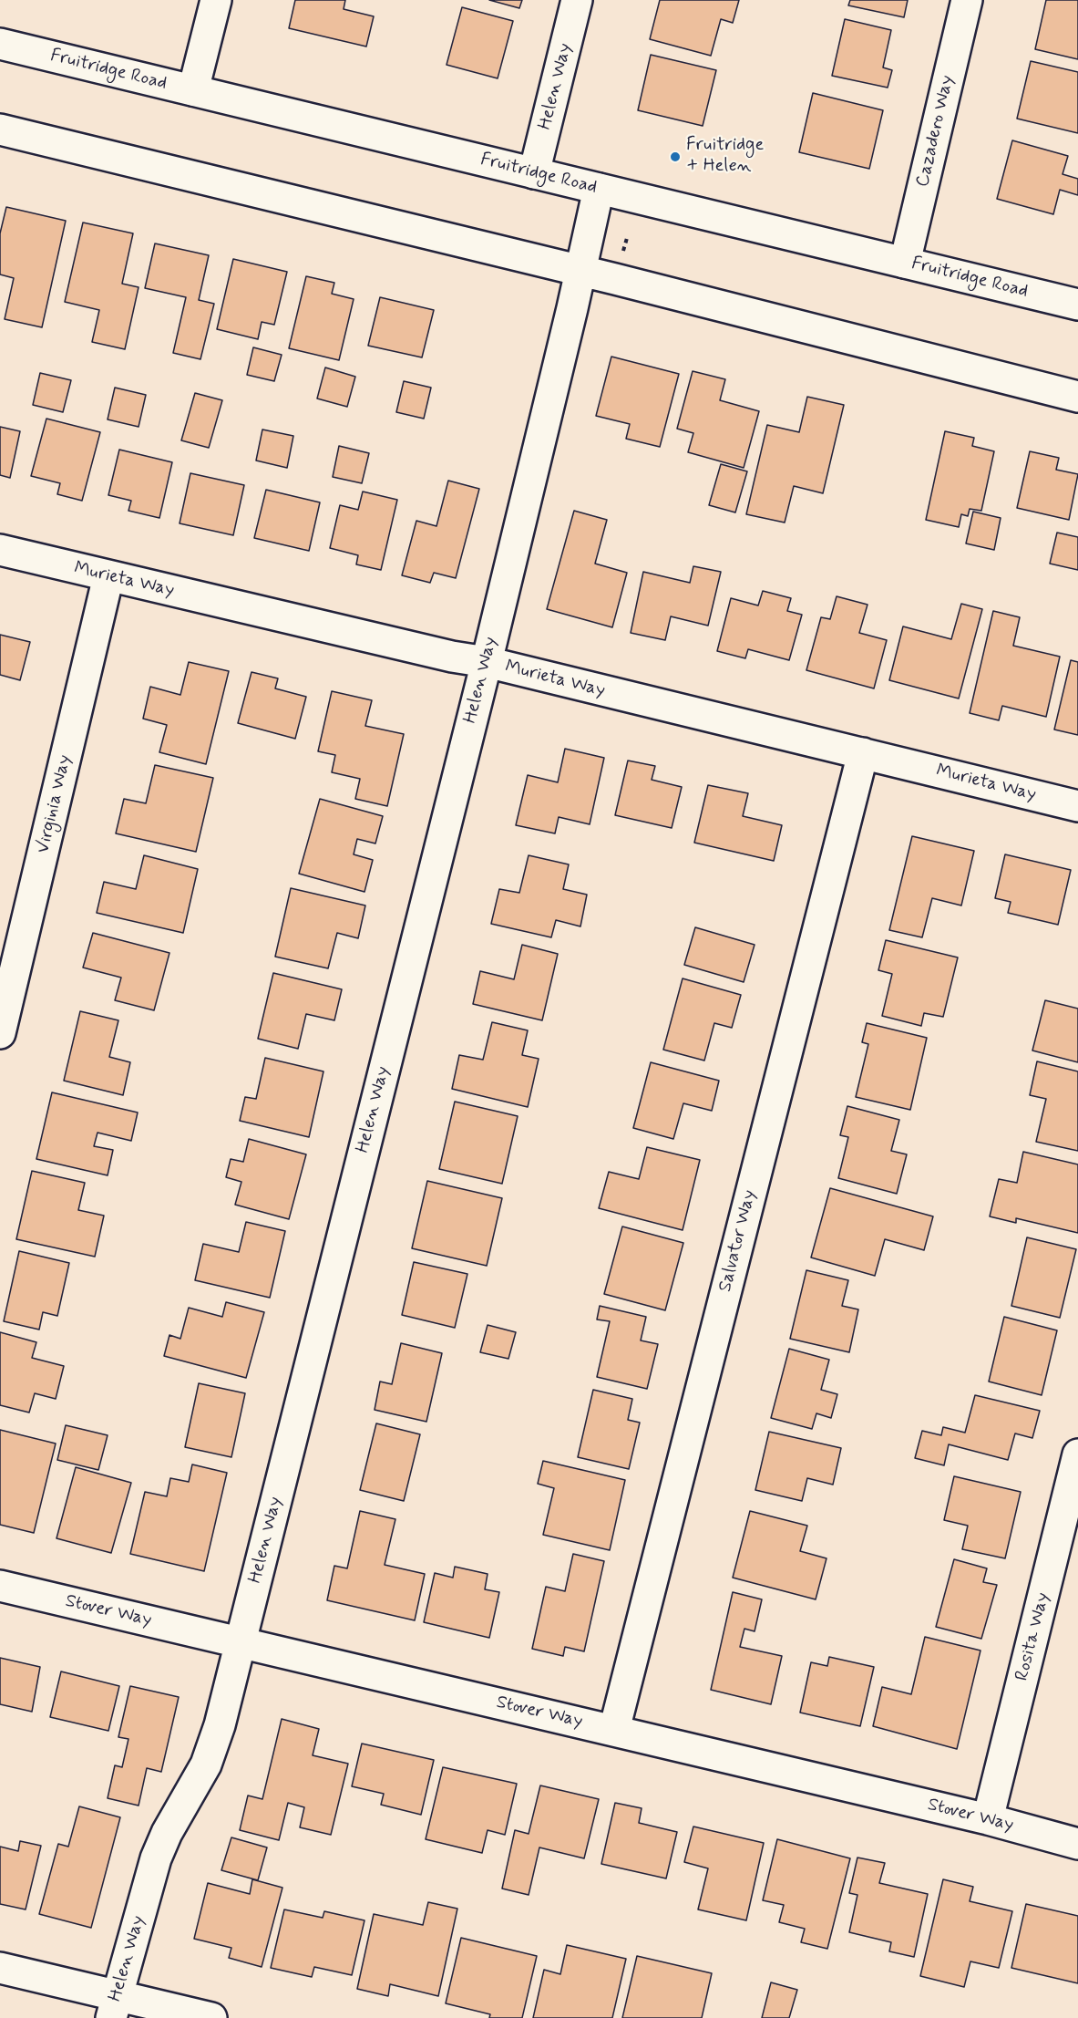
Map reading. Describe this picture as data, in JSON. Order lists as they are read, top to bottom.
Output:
{
  "streets": {
    "street": [
      "Fruitridge Road",
      "Helen Way",
      "Cazadero Way",
      "Murieta Way",
      "Virginia Way",
      "Salvator Way",
      "Stover Way",
      "Rosita Way"
    ]
  },
  "crossings": [
    ["Fruitridge Road", "Helen Way"],
    ["Fruitridge Road", "Cazadero Way"],
    ["Helen Way", "Murieta Way"],
    ["Helen Way", "Stover Way"],
    ["Murieta Way", "Virginia Way"],
    ["Murieta Way", "Salvator Way"],
    ["Salvator Way", "Stover Way"],
    ["Stover Way", "Rosita Way"]
  ],
  "places": ["Fruitridge + Helen"]
}
